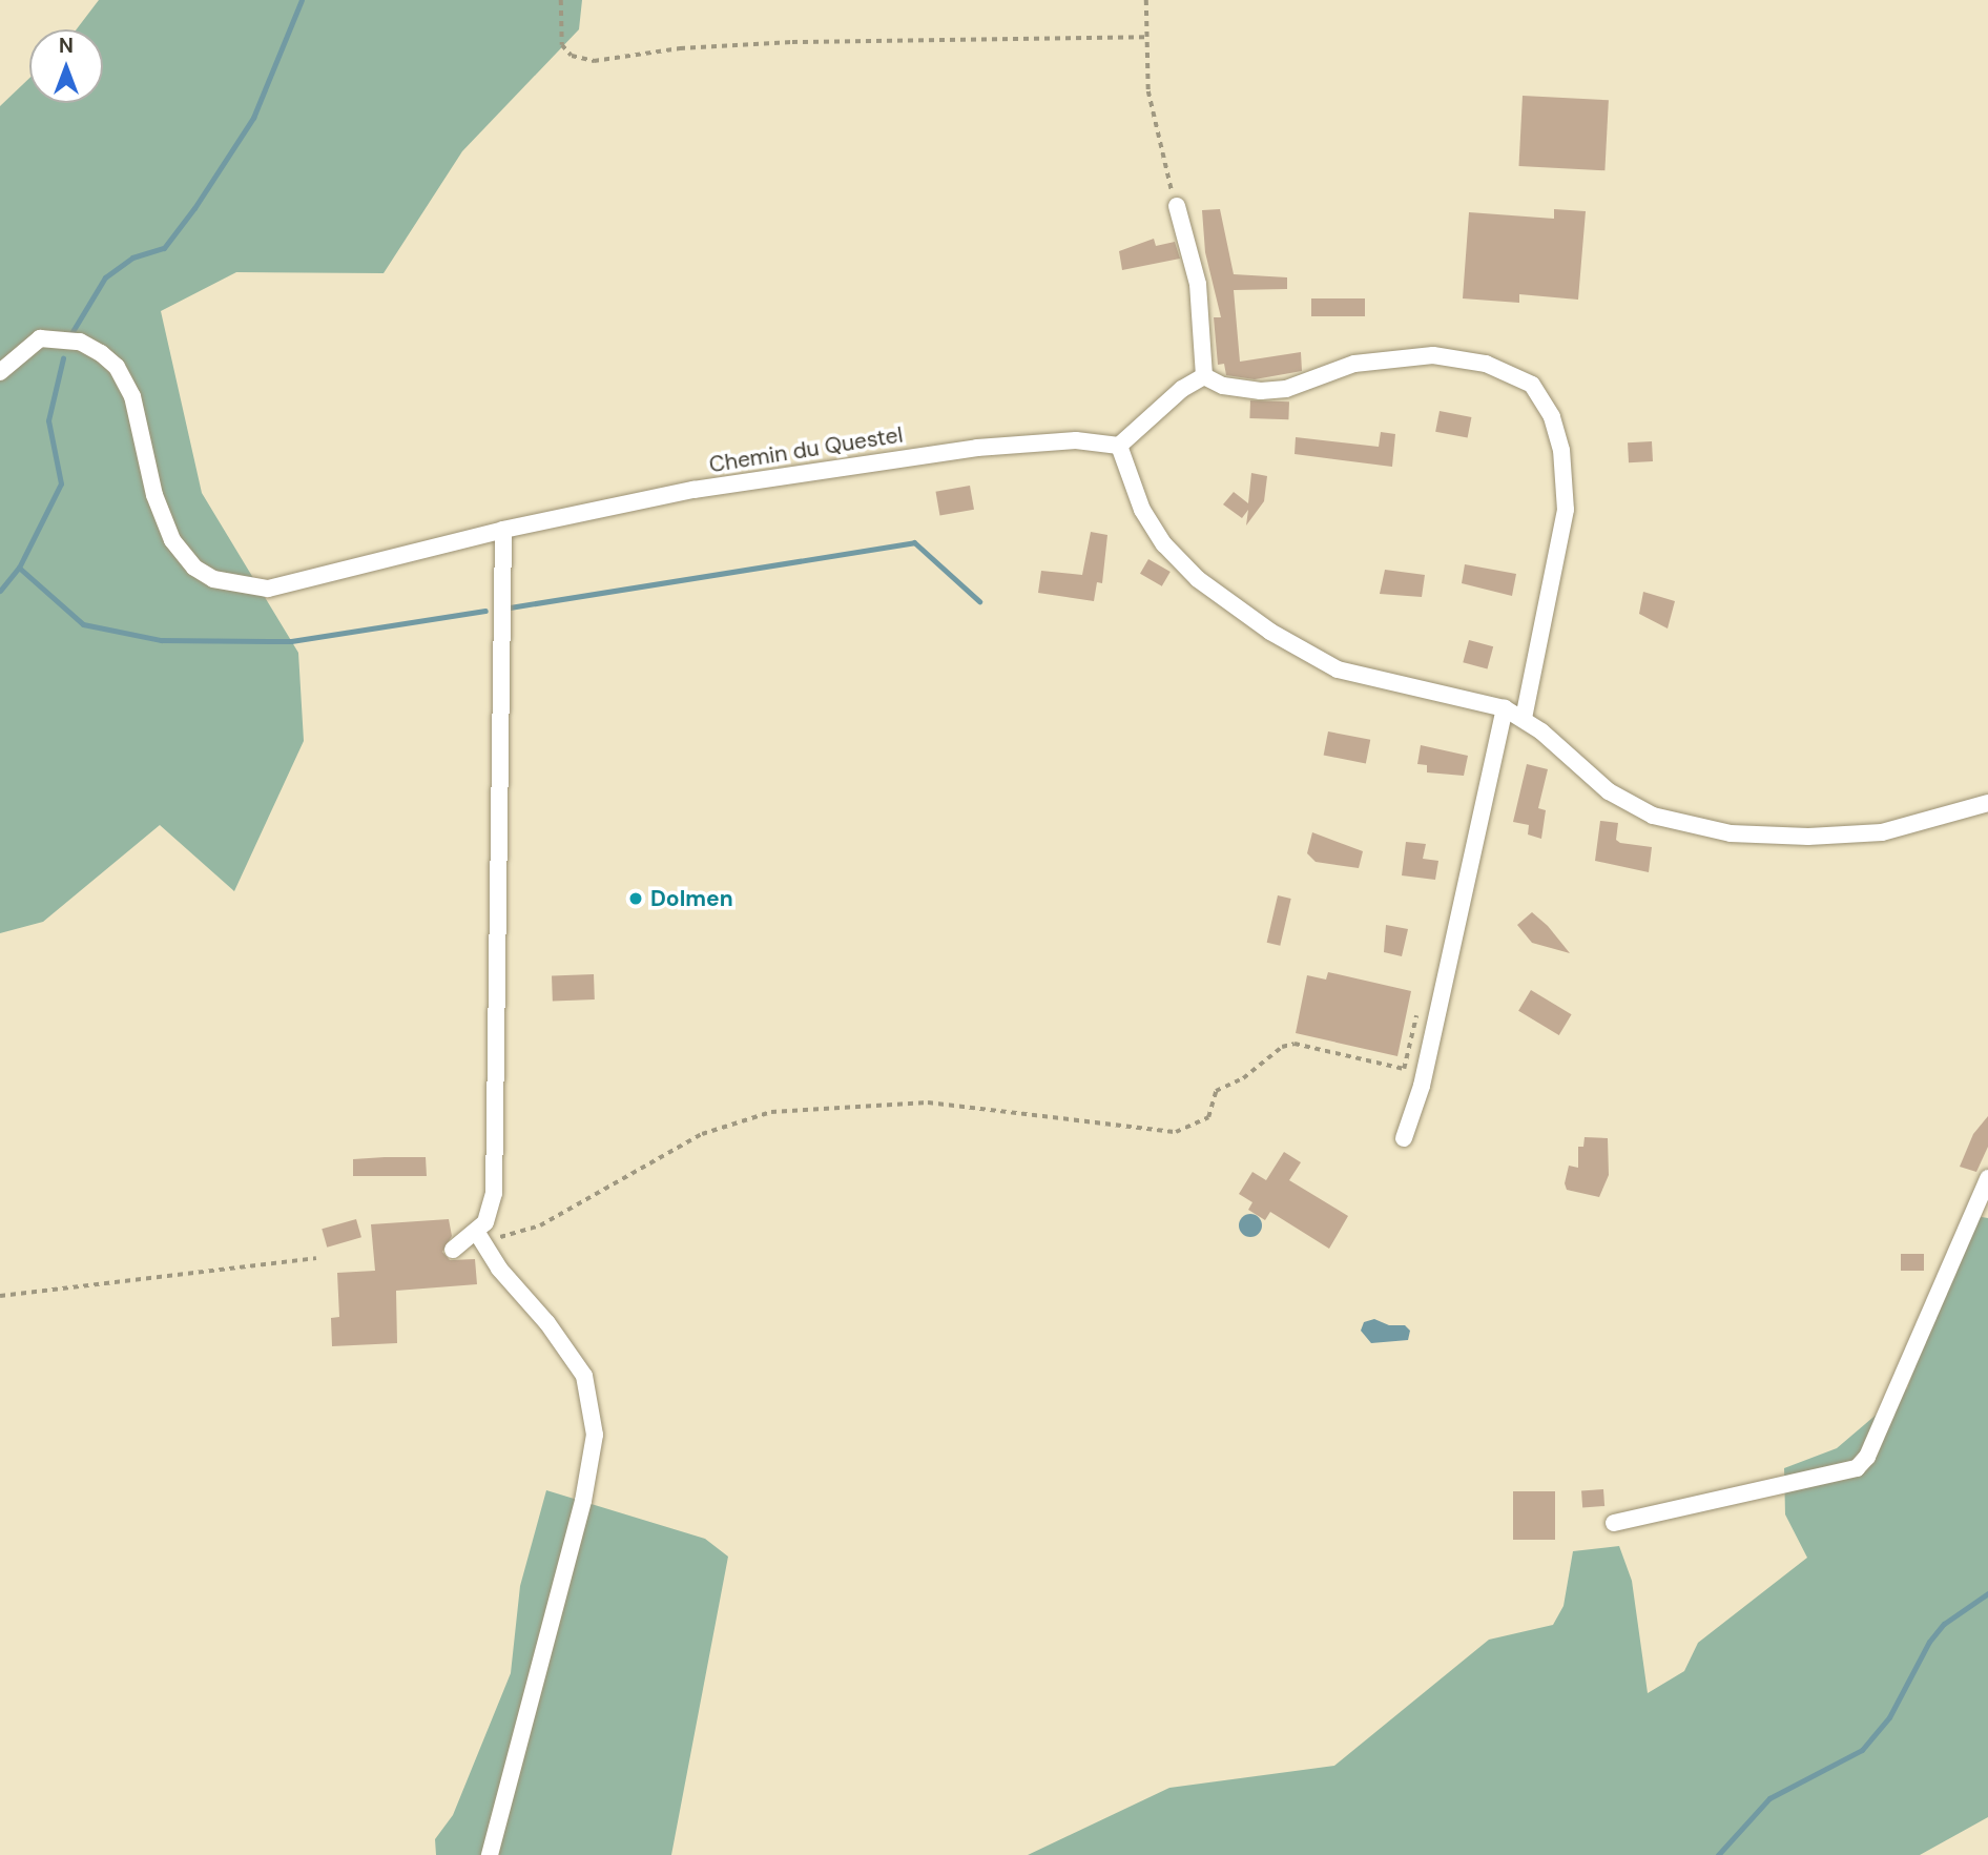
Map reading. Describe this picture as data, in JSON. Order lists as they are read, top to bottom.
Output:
{
  "streets": {
    "street": ["Chemin du Questel"]
  },
  "places": ["Dolmen"],
  "north": "top"
}
